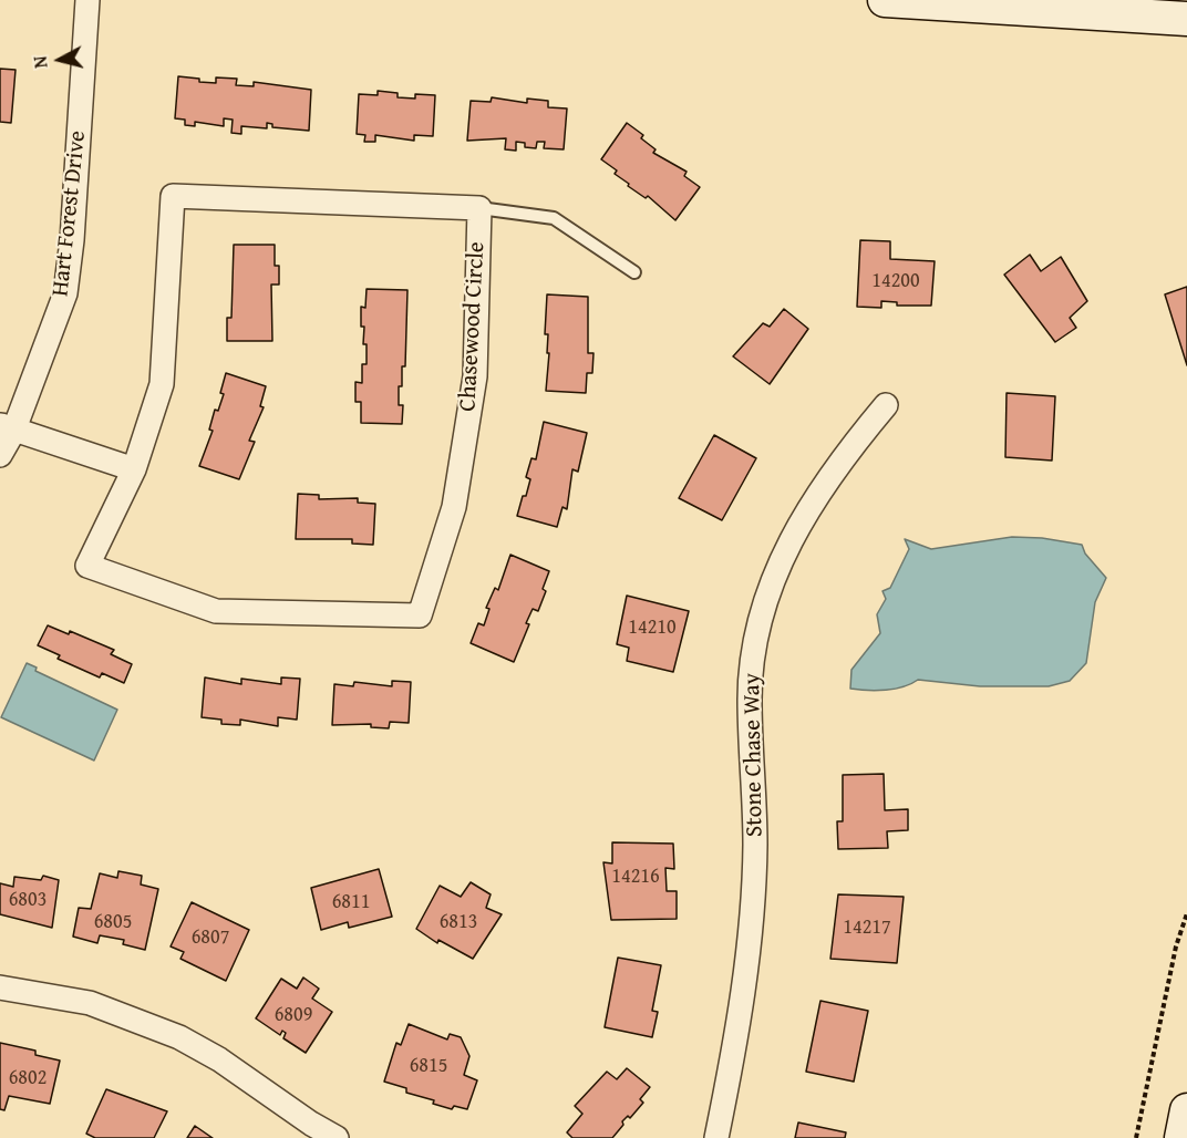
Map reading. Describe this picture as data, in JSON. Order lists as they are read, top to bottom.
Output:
{
  "streets": {
    "street": ["Hart Forest Drive", "Chasewood Circle", "Stone Chase Way"]
  },
  "house_numbers": [
    "14200",
    "14210",
    "14216",
    "6803",
    "6811",
    "6805",
    "6813",
    "14217",
    "6807",
    "6809",
    "6815",
    "6802"
  ],
  "north": "left"
}
